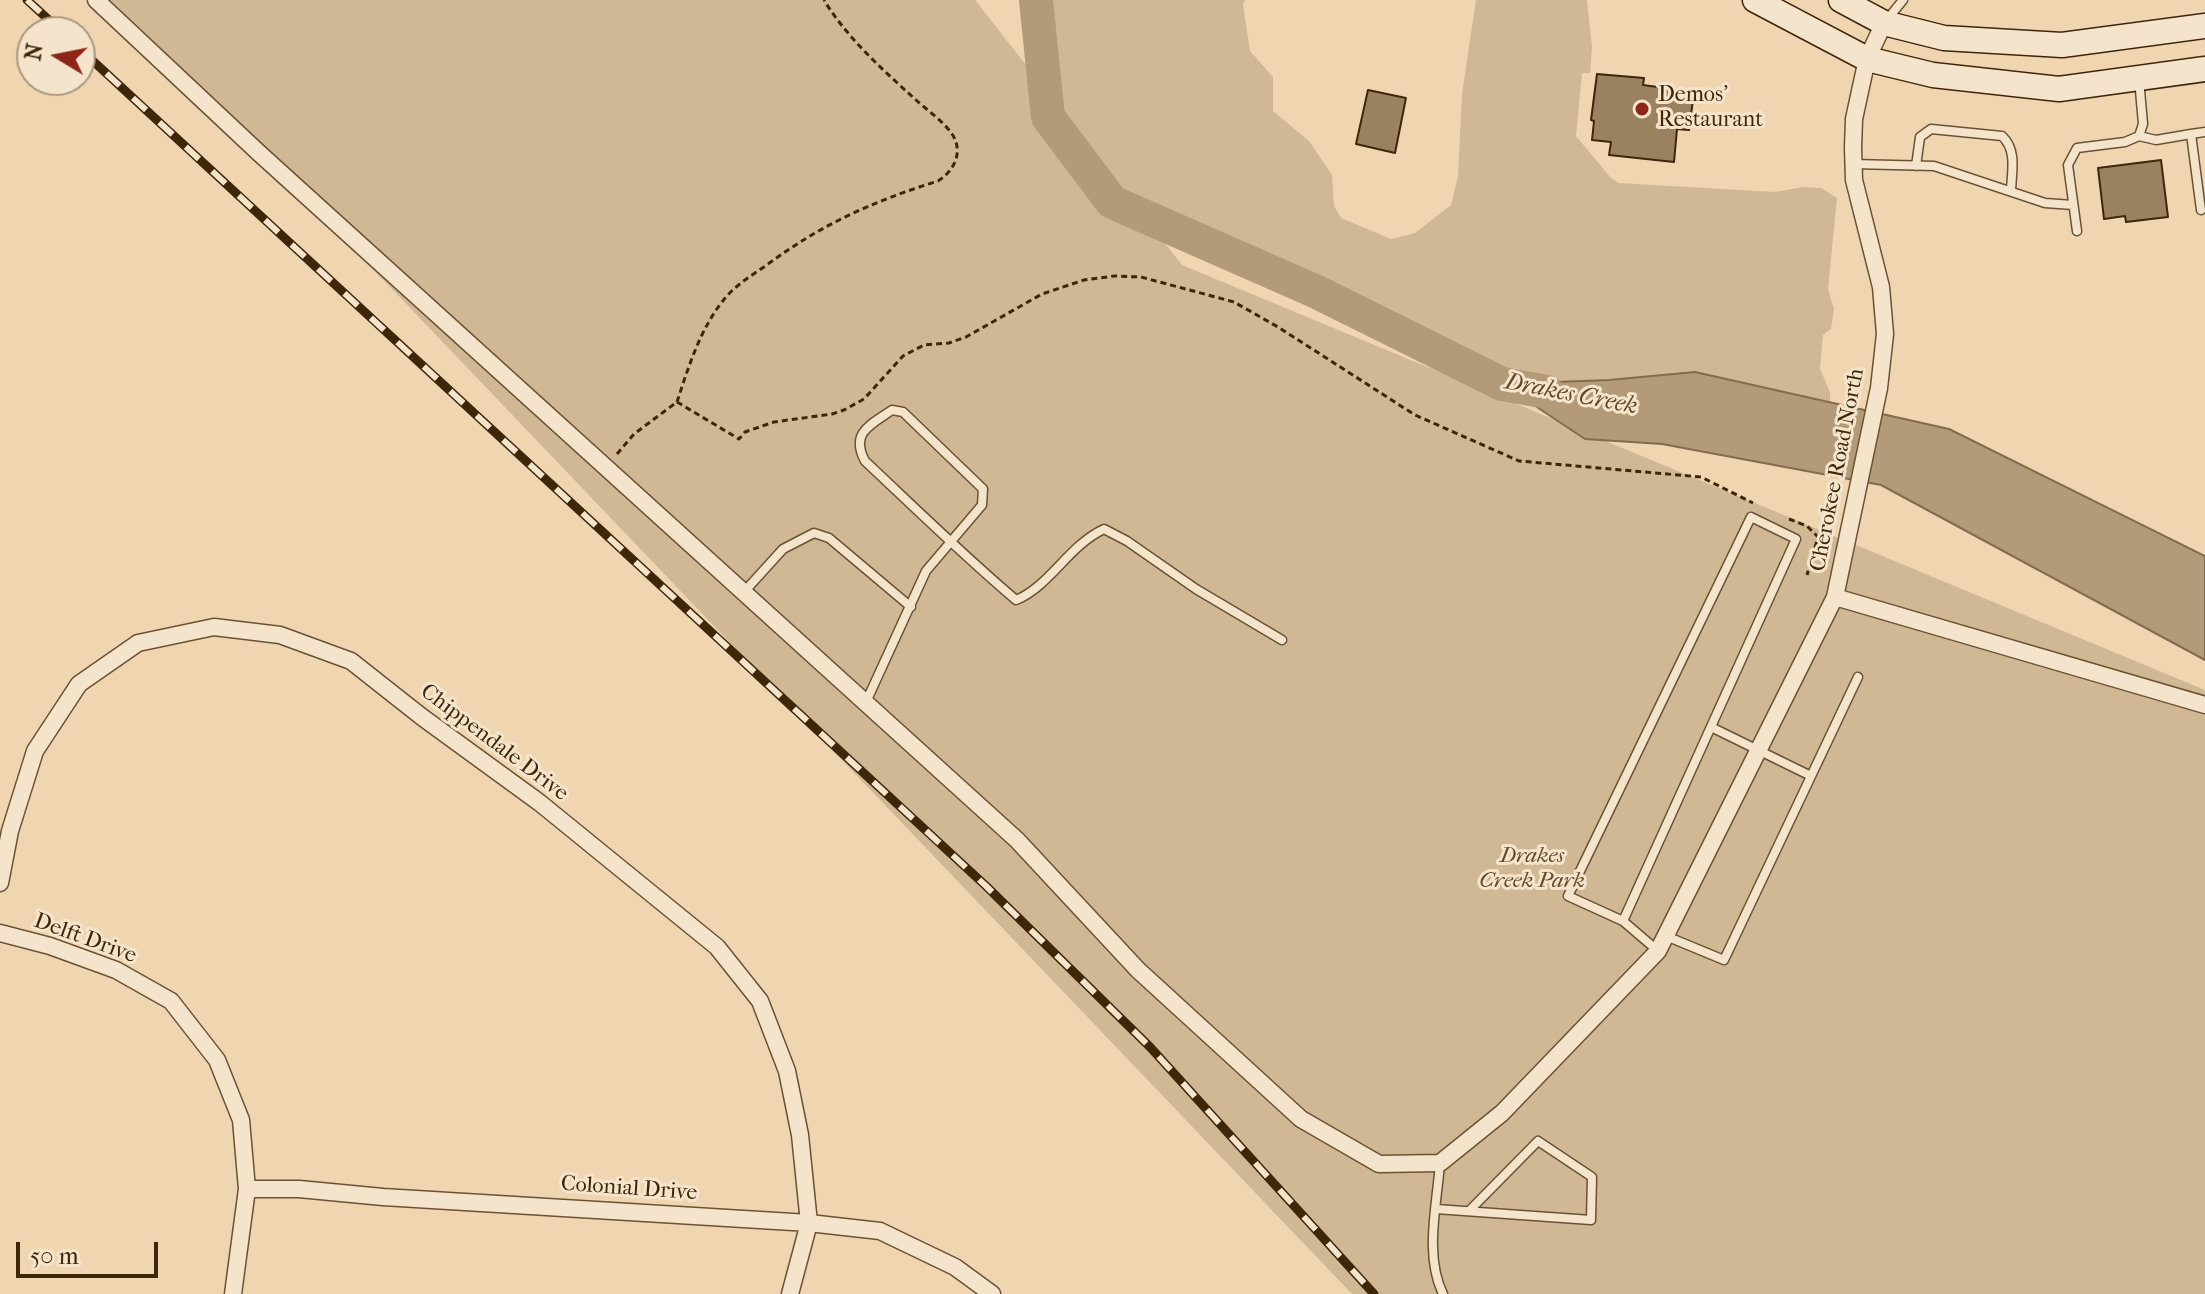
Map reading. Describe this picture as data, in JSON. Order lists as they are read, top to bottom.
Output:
{
  "streets": {
    "street": [
      "Cherokee Road North",
      "Chippendale Drive",
      "Delft Drive",
      "Colonial Drive"
    ]
  },
  "crossings": [
    ["Chippendale Drive", "Colonial Drive"],
    ["Delft Drive", "Colonial Drive"]
  ],
  "water": ["Drakes Creek"],
  "parks": ["Drakes Creek Park"],
  "places": ["Demos' Restaurant"],
  "scale_bar": "50 m",
  "north": "left"
}
